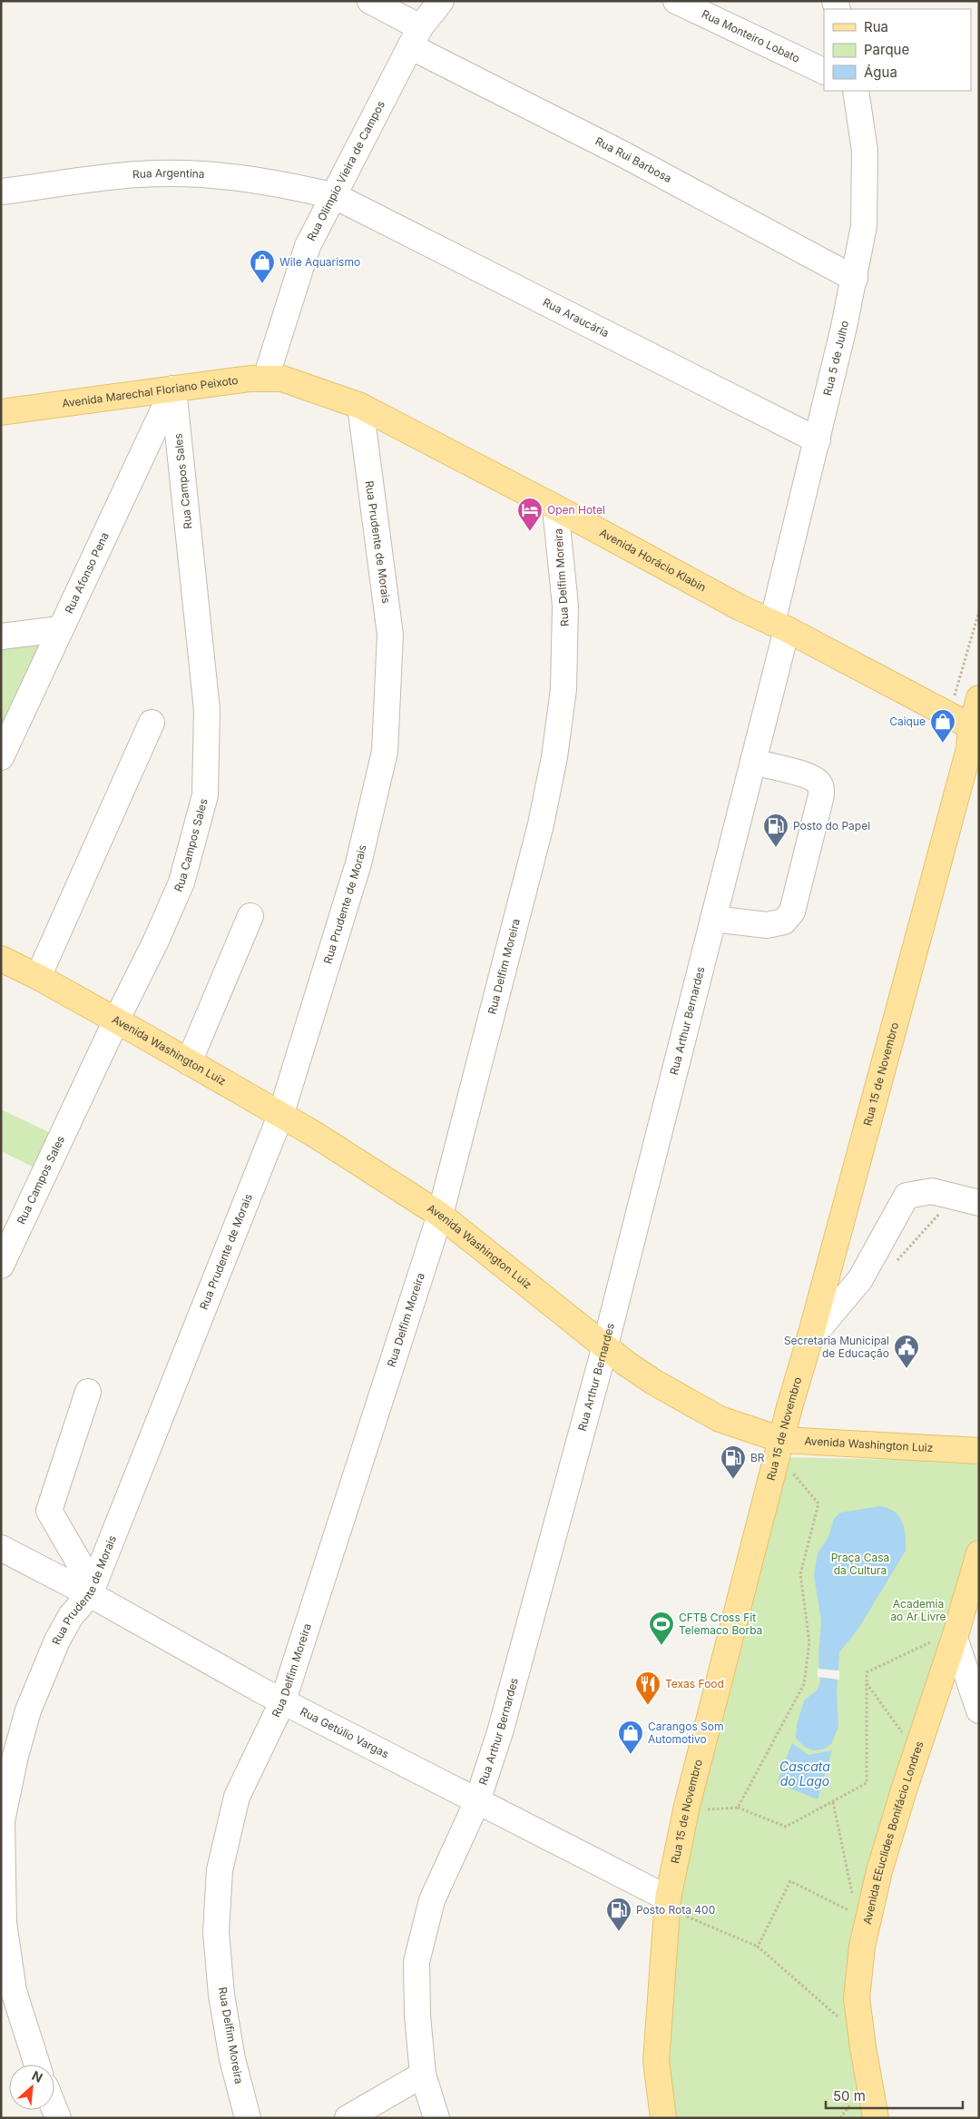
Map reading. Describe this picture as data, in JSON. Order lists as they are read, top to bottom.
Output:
{
  "streets": {
    "main road": [
      "Avenida Marechal Floriano Peixoto",
      "Avenida Horácio Klabin",
      "Avenida Washington Luiz",
      "Rua 15 de Novembro",
      "Avenida EEuclides Bonifácio Londres"
    ],
    "street": [
      "Rua Monteiro Lobato",
      "Rua Rui Barbosa",
      "Rua Olímpio Vieira de Campos",
      "Rua Argentina",
      "Rua Araucária",
      "Rua 5 de Julho",
      "Rua Campos Sales",
      "Rua Prudente de Morais",
      "Rua Afonso Pena",
      "Rua Delfim Moreira",
      "Rua Arthur Bernardes",
      "Rua Getúlio Vargas"
    ]
  },
  "crossings": [
    ["Rua Rui Barbosa", "Rua Olímpio Vieira de Campos"],
    ["Rua Rui Barbosa", "Rua 5 de Julho"],
    ["Rua Olímpio Vieira de Campos", "Rua Argentina"],
    ["Rua Olímpio Vieira de Campos", "Rua Araucária"],
    ["Rua Olímpio Vieira de Campos", "Avenida Marechal Floriano Peixoto"],
    ["Rua Argentina", "Rua Araucária"],
    ["Rua Araucária", "Rua 5 de Julho"],
    ["Rua 5 de Julho", "Avenida Horácio Klabin"],
    ["Rua 5 de Julho", "Rua Arthur Bernardes"],
    ["Avenida Marechal Floriano Peixoto", "Rua Campos Sales"],
    ["Avenida Marechal Floriano Peixoto", "Avenida Horácio Klabin"],
    ["Avenida Marechal Floriano Peixoto", "Rua Afonso Pena"],
    ["Rua Campos Sales", "Rua Afonso Pena"],
    ["Rua Campos Sales", "Avenida Washington Luiz"],
    ["Rua Prudente de Morais", "Avenida Horácio Klabin"],
    ["Rua Prudente de Morais", "Avenida Washington Luiz"],
    ["Rua Prudente de Morais", "Rua Getúlio Vargas"],
    ["Avenida Horácio Klabin", "Rua Delfim Moreira"],
    ["Avenida Horácio Klabin", "Rua Arthur Bernardes"],
    ["Avenida Horácio Klabin", "Rua 15 de Novembro"],
    ["Rua Delfim Moreira", "Avenida Washington Luiz"],
    ["Rua Delfim Moreira", "Rua Getúlio Vargas"],
    ["Rua Arthur Bernardes", "Avenida Washington Luiz"],
    ["Rua Arthur Bernardes", "Rua Getúlio Vargas"],
    ["Avenida Washington Luiz", "Rua 15 de Novembro"],
    ["Rua 15 de Novembro", "Rua Getúlio Vargas"]
  ],
  "water": ["Cascata do Lago"],
  "parks": ["Praça Casa da Cultura", "Academia ao Ar Livre"],
  "places": {
    "shop": ["Wile Aquarismo", "Caique", "Carangos Som Automotivo"],
    "hotel": ["Open Hotel"],
    "fuel station": ["Posto do Papel", "BR", "Posto Rota 400"],
    "public building": ["Secretaria Municipal de Educação"],
    "sports": ["CFTB Cross Fit Telemaco Borba"],
    "restaurant": ["Texas Food"]
  },
  "legend": ["Rua", "Parque", "Água"],
  "scale_bar": "50 m",
  "north": "top right"
}
